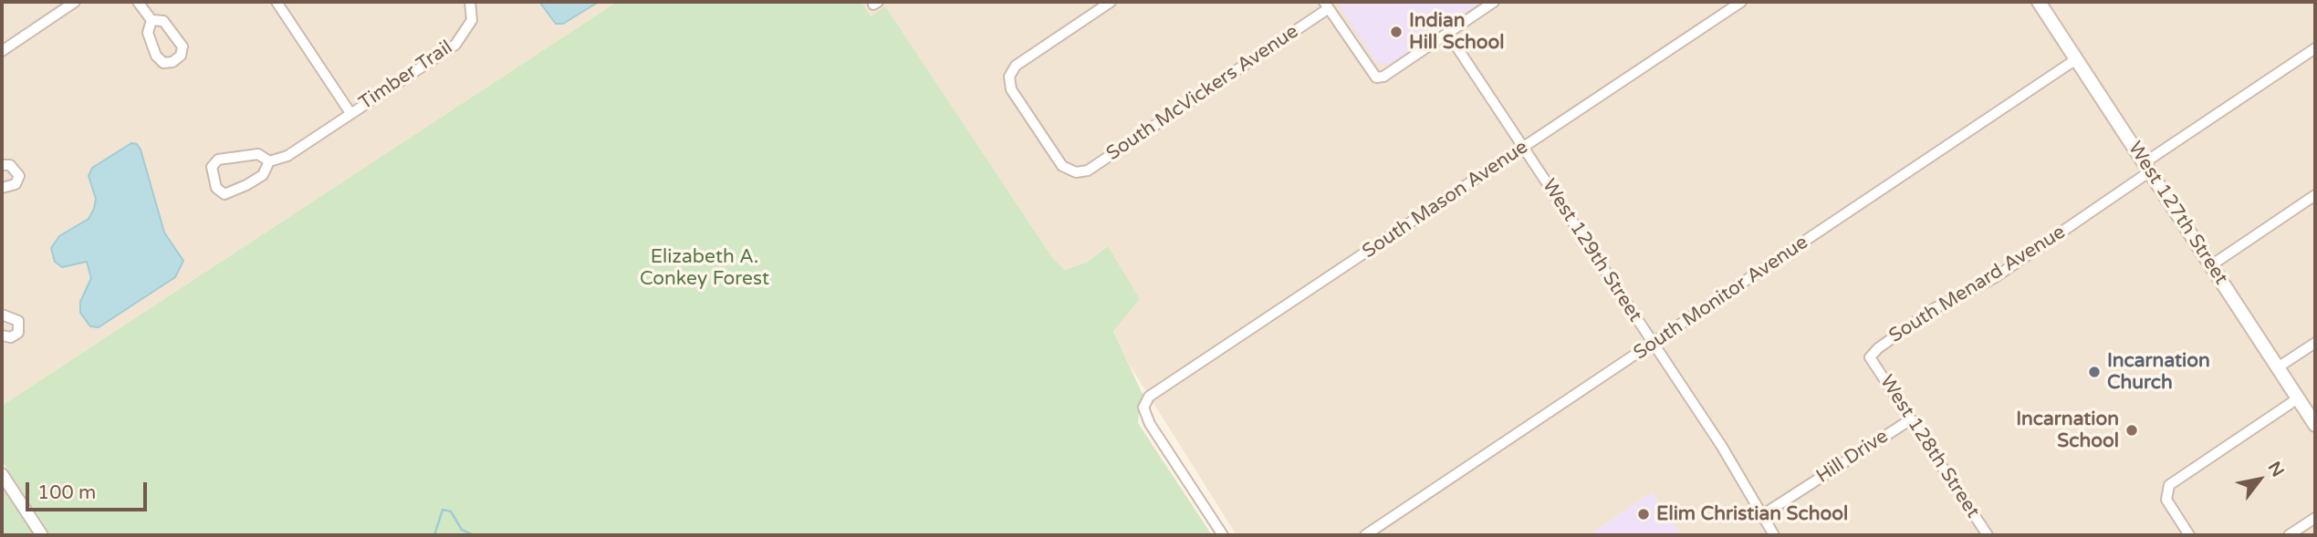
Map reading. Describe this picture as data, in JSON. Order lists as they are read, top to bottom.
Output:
{
  "streets": {
    "main road": ["West 127th Street"],
    "street": [
      "Timber Trail",
      "South McVickers Avenue",
      "South Mason Avenue",
      "West 129th Street",
      "South Menard Avenue",
      "South Monitor Avenue",
      "West 128th Street",
      "Hill Drive"
    ]
  },
  "crossings": [
    ["South Mason Avenue", "West 129th Street"],
    ["West 127th Street", "South Menard Avenue"],
    ["West 127th Street", "South Monitor Avenue"],
    ["West 129th Street", "South Monitor Avenue"],
    ["West 129th Street", "Hill Drive"],
    ["South Menard Avenue", "West 128th Street"],
    ["West 128th Street", "Hill Drive"]
  ],
  "parks": ["Elizabeth A. Conkey Forest"],
  "places": [
    "Indian Hill School",
    "Incarnation Church",
    "Incarnation School",
    "Elim Christian School"
  ],
  "scale_bar": "100 m",
  "north": "top right"
}
